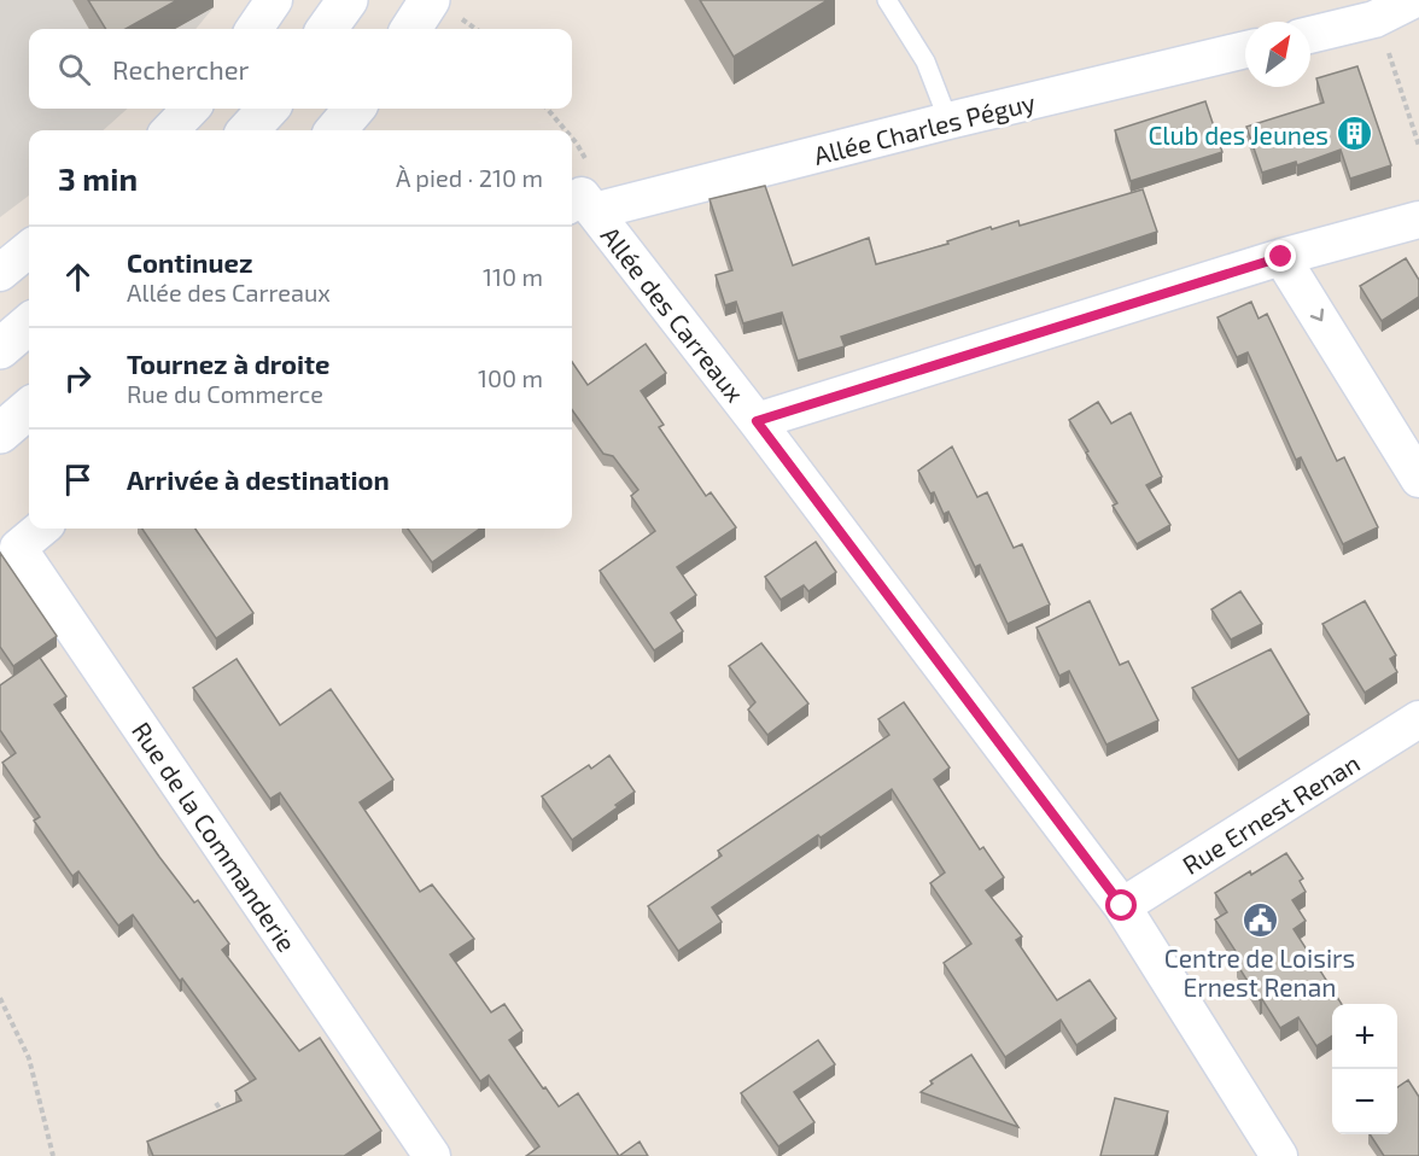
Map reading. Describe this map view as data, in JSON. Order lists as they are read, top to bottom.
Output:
{
  "streets": {
    "street": [
      "Allée Charles Péguy",
      "Allée des Carreaux",
      "Rue Ernest Renan",
      "Rue de la Commanderie"
    ]
  },
  "crossings": [
    ["Allée Charles Péguy", "Allée des Carreaux"],
    ["Allée des Carreaux", "Rue Ernest Renan"]
  ],
  "places": {
    "building": ["Club des Jeunes"],
    "public building": ["Centre de Loisirs Ernest Renan"]
  },
  "north": "top right",
  "page": {
    "search": "Rechercher",
    "heading": ["3 min", "À pied · 210 m"],
    "list": [
      ["Continuez", "Allée des Carreaux", "110 m"],
      ["Tournez à droite", "Rue du Commerce", "100 m"],
      "Arrivée à destination"
    ],
    "map_buttons": ["+", "−"]
  }
}
